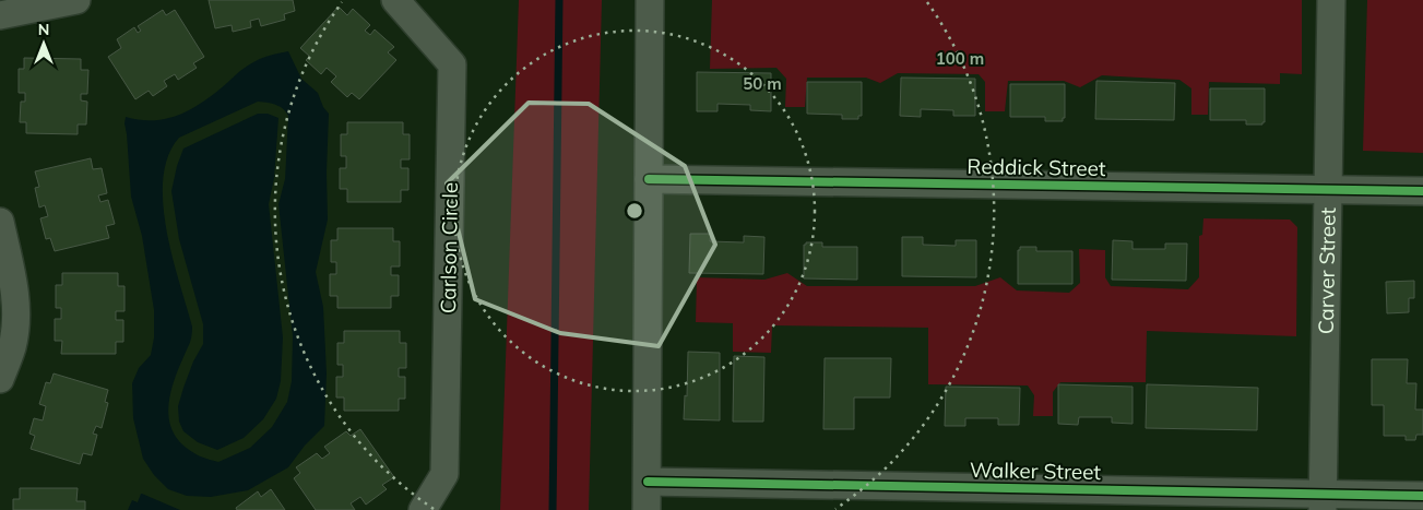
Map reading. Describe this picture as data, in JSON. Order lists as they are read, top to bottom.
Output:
{
  "streets": {
    "street": [
      "Reddick Street",
      "Carlson Circle",
      "Carver Street",
      "Walker Street"
    ]
  },
  "crossings": [
    ["Reddick Street", "Carver Street"],
    ["Carver Street", "Walker Street"]
  ],
  "north": "top",
  "rings": ["100 m", "50 m"]
}
